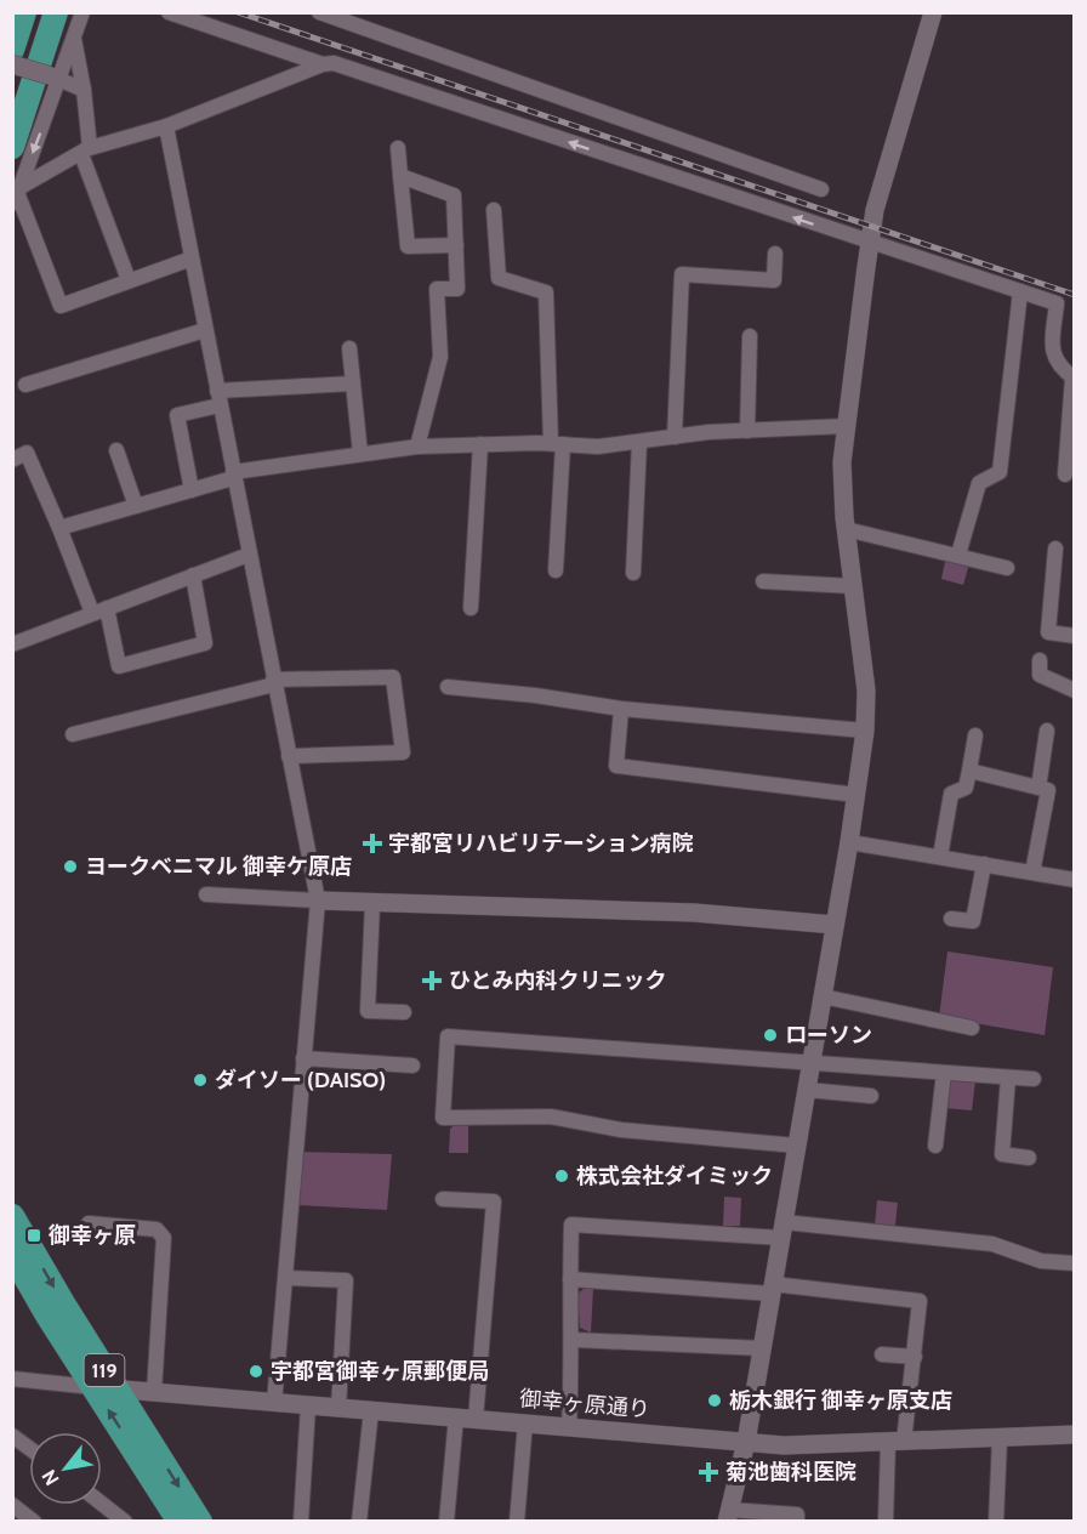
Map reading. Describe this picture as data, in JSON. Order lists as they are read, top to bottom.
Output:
{
  "streets": {
    "highway": ["119"],
    "street": ["御幸ヶ原通り"]
  },
  "crossings": [
    ["119", "御幸ヶ原通り"]
  ],
  "places": {
    "health": ["宇都宮リハビリテーション病院", "ひとみ内科クリニック", "菊池歯科医院"],
    "other": [
      "ヨークベニマル 御幸ケ原店",
      "ローソン",
      "ダイソー (DAISO)",
      "株式会社ダイミック",
      "宇都宮御幸ヶ原郵便局",
      "栃木銀行 御幸ヶ原支店"
    ],
    "transit": ["御幸ヶ原"]
  },
  "north": "bottom left"
}
